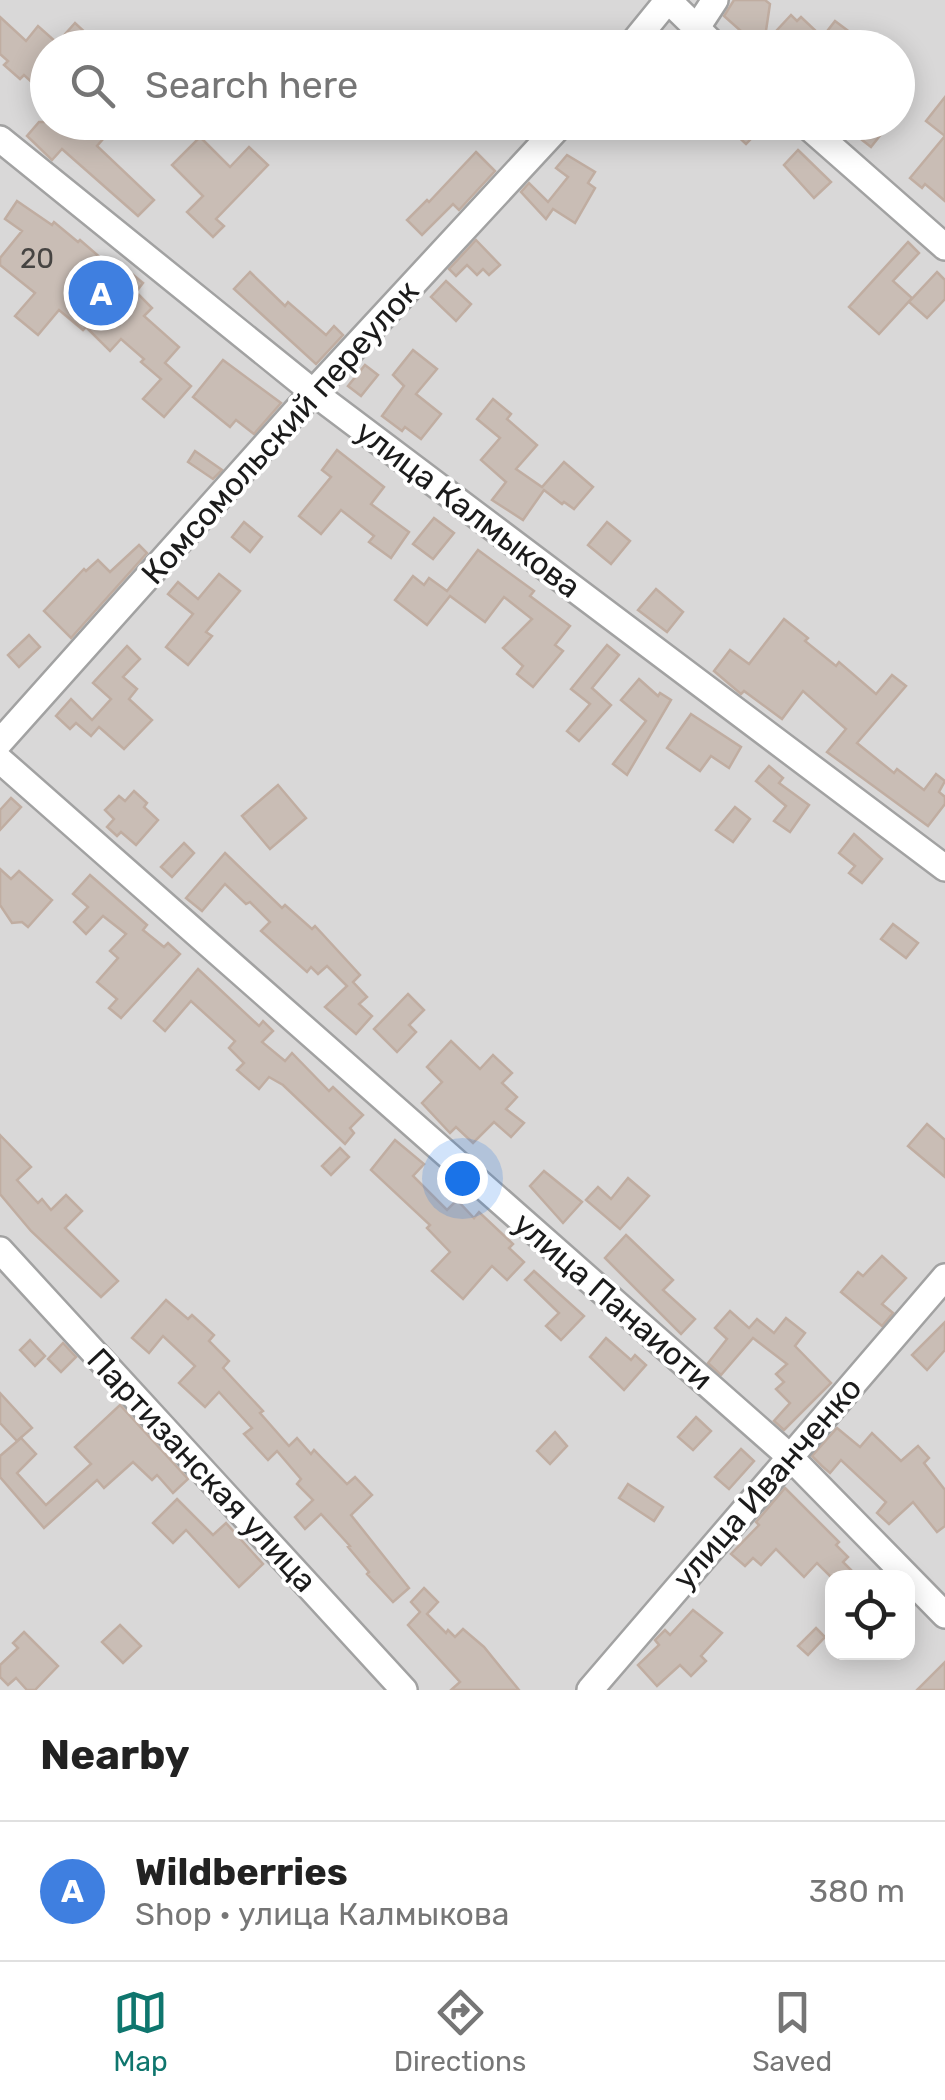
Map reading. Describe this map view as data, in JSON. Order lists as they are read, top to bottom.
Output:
{
  "streets": {
    "street": [
      "Комсомольский переулок",
      "улица Калмыкова",
      "улица Панаиоти",
      "Партизанская улица",
      "улица Иванченко"
    ]
  },
  "crossings": [
    ["Комсомольский переулок", "улица Калмыкова"],
    ["улица Панаиоти", "улица Иванченко"]
  ],
  "house_numbers": ["20"],
  "page": {
    "search": "Search here",
    "pins": "A",
    "heading": "Nearby",
    "list": [
      {
        "mark": "A",
        "name": "Wildberries",
        "note": "Shop · улица Калмыкова",
        "value": "380 m"
      }
    ],
    "nav": ["Map", "Directions", "Saved"]
  }
}
